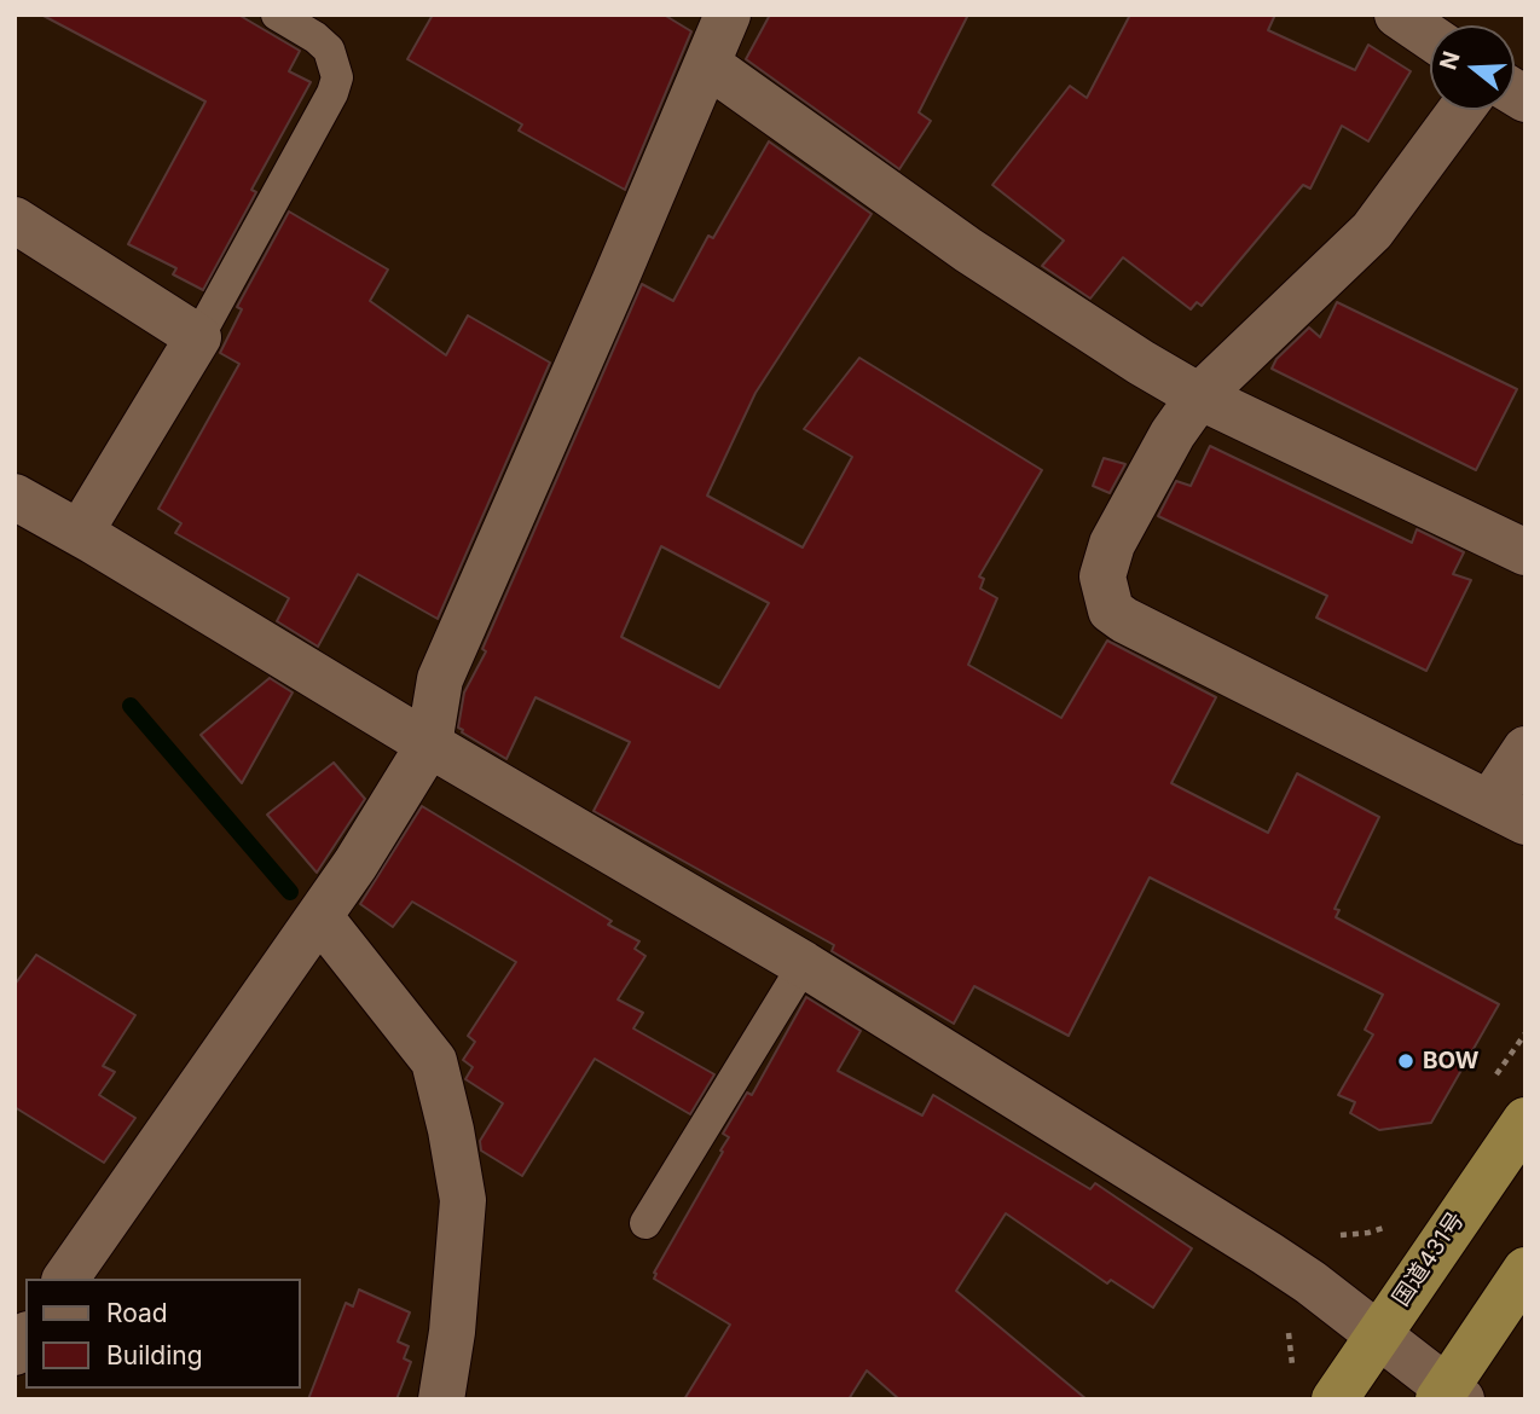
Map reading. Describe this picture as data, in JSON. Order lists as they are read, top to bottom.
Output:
{
  "streets": {
    "highway": ["国道431号"]
  },
  "places": ["BOW"],
  "legend": ["Road", "Building"],
  "north": "left"
}
